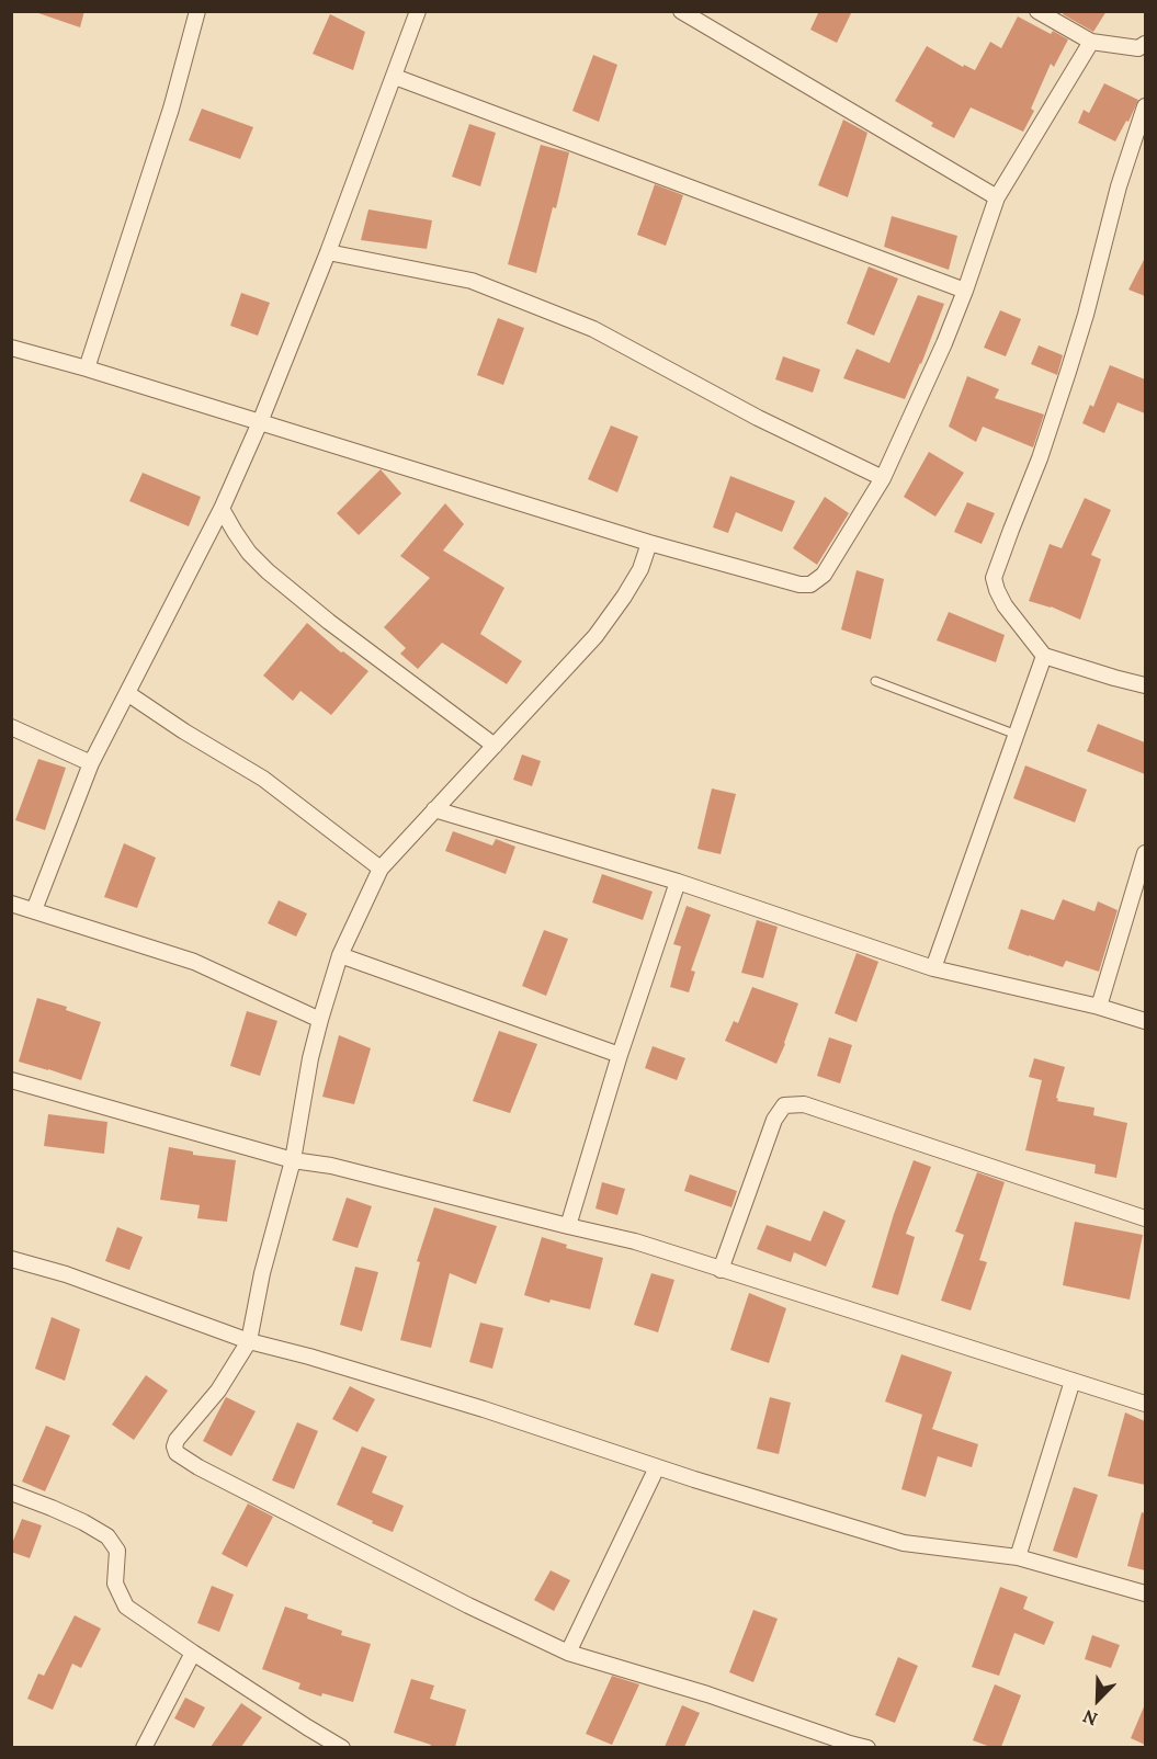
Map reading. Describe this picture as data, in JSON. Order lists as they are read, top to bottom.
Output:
{
  "north": "bottom left"
}
